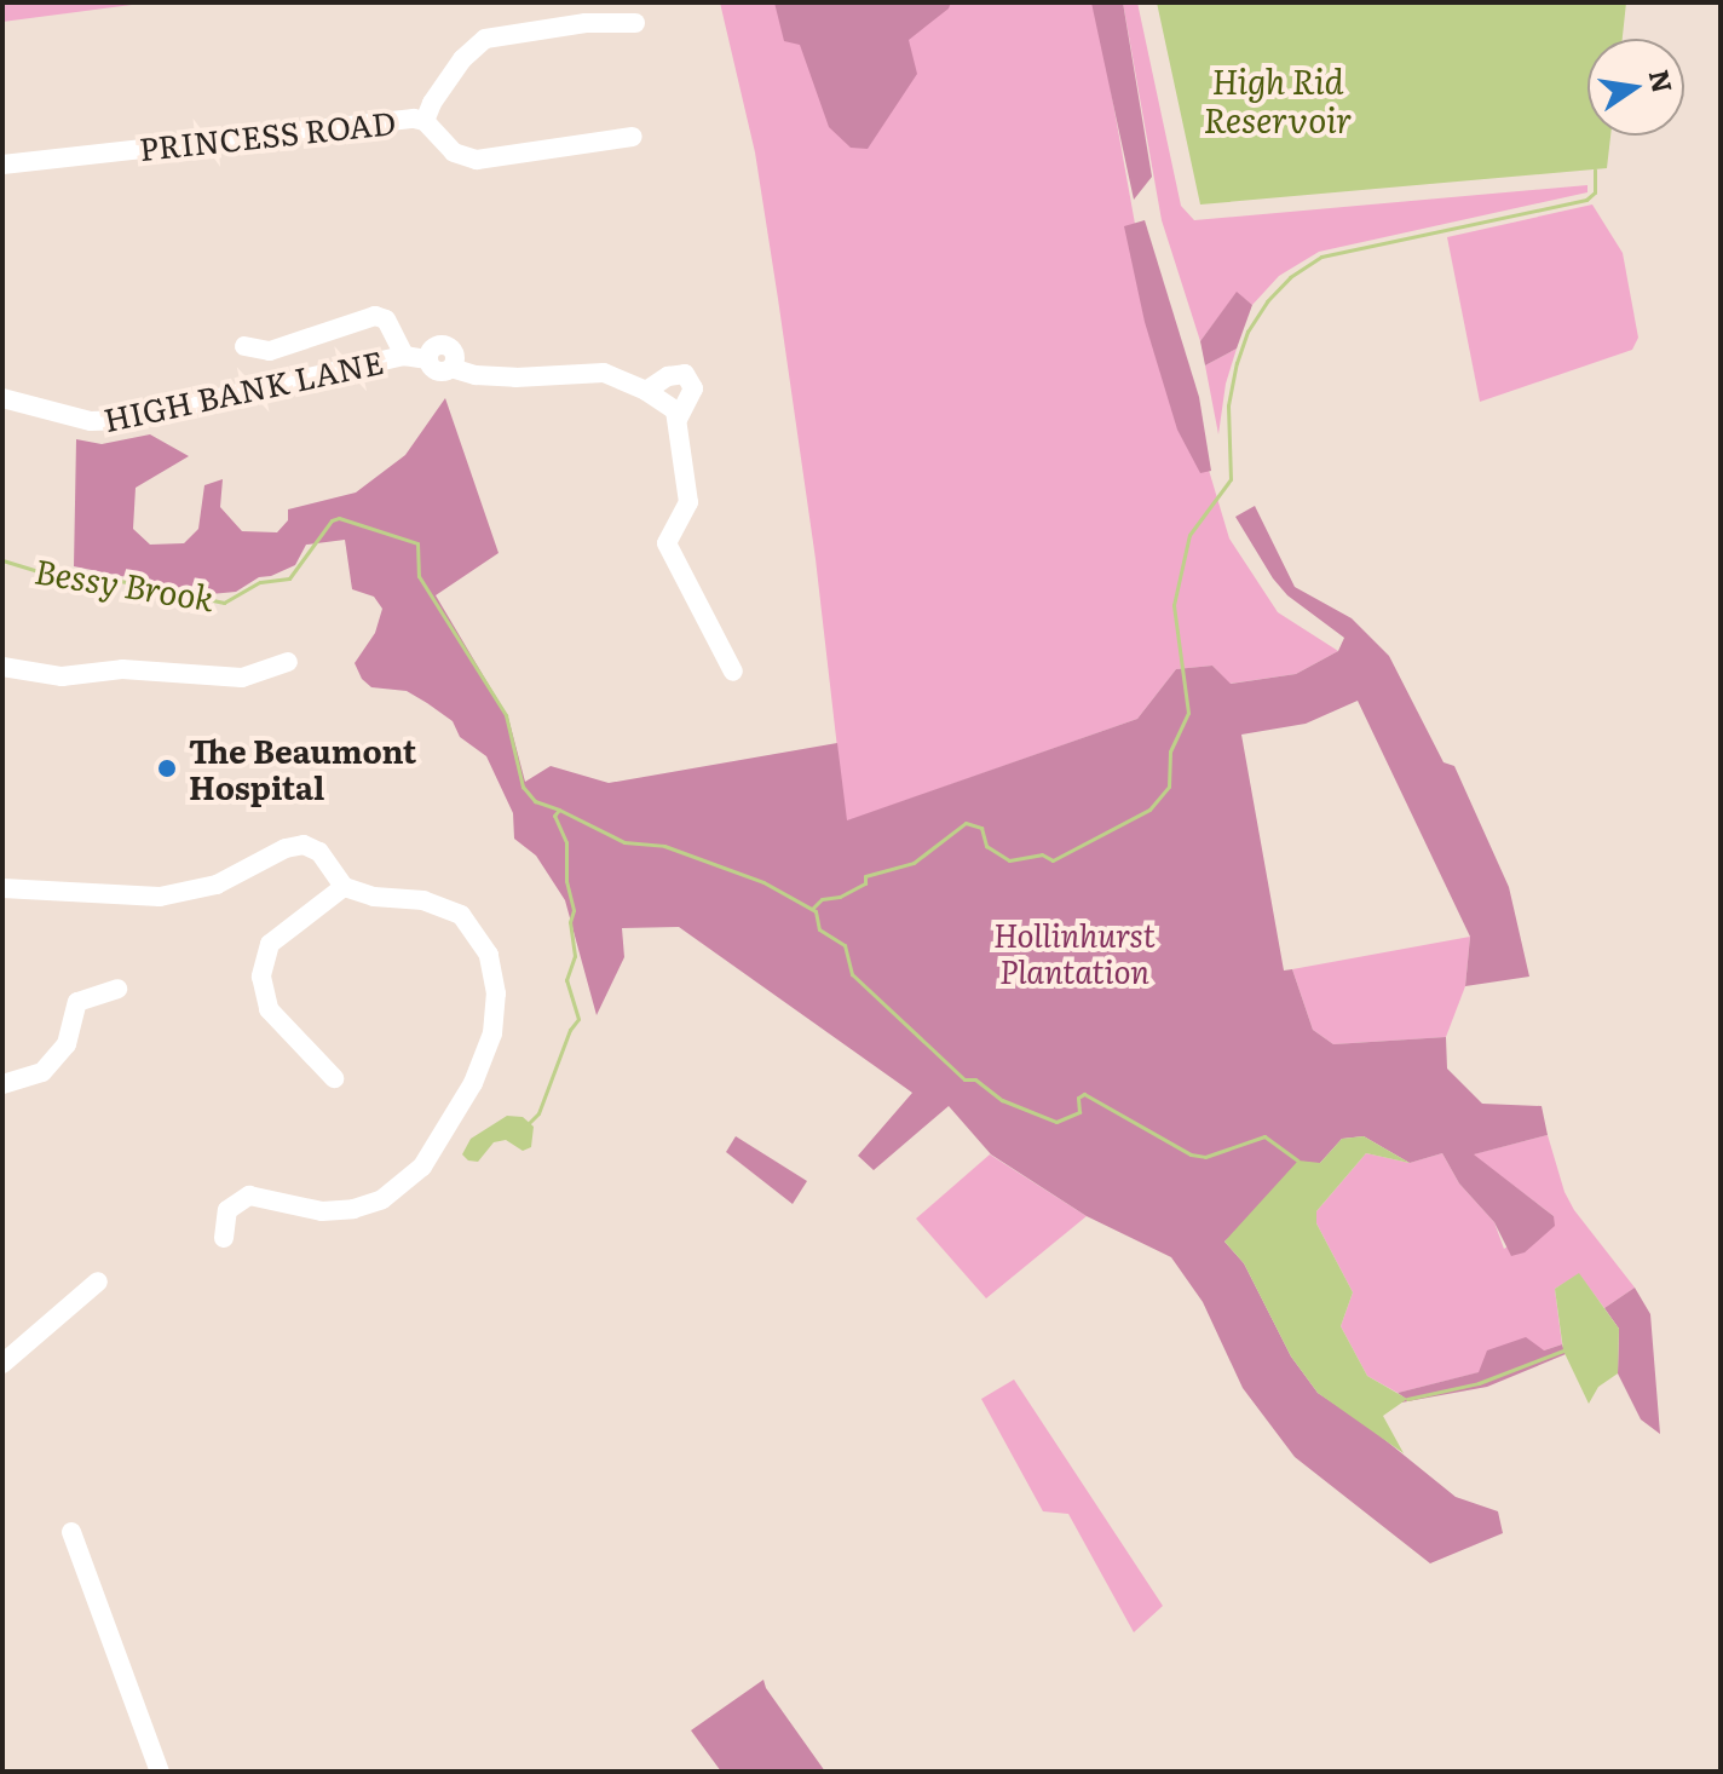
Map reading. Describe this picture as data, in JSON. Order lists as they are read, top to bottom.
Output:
{
  "streets": {
    "street": ["PRINCESS ROAD", "HIGH BANK LANE"]
  },
  "water": ["High Rid Reservoir", "Bessy Brook"],
  "parks": ["Hollinhurst Plantation"],
  "places": ["The Beaumont Hospital"],
  "north": "right"
}
